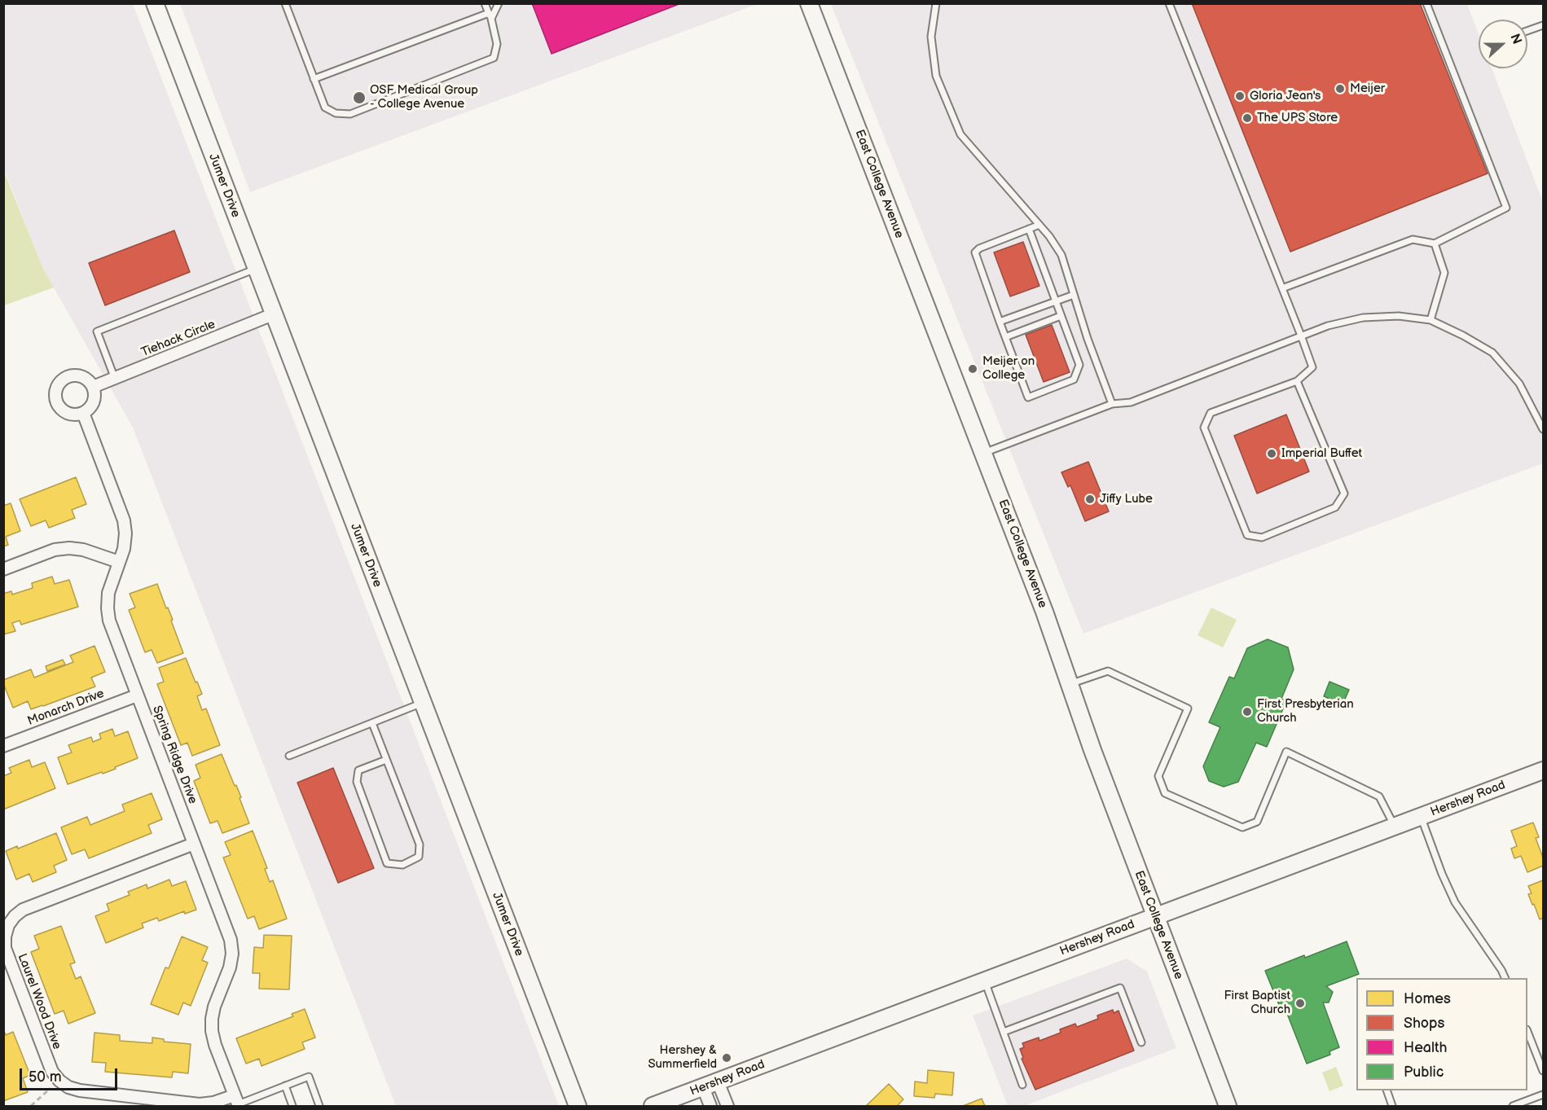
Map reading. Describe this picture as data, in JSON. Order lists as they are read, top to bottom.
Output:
{
  "streets": {
    "main road": ["East College Avenue", "Jumer Drive", "Hershey Road"],
    "street": [
      "Tiehack Circle",
      "Monarch Drive",
      "Spring Ridge Drive",
      "Laurel Wood Drive"
    ]
  },
  "crossings": [
    ["East College Avenue", "Hershey Road"],
    ["Jumer Drive", "Tiehack Circle"],
    ["Tiehack Circle", "Spring Ridge Drive"],
    ["Monarch Drive", "Spring Ridge Drive"],
    ["Spring Ridge Drive", "Laurel Wood Drive"]
  ],
  "places": [
    "Meijer",
    "Gloria Jean's",
    "OSF Medical Group - College Avenue",
    "The UPS Store",
    "Meijer on College",
    "Imperial Buffet",
    "Jiffy Lube",
    "First Presbyterian Church",
    "First Baptist Church",
    "Hershey & Summerfield"
  ],
  "legend": [
    "Homes",
    "Shops",
    "Health",
    "Public"
  ],
  "scale_bar": "50 m",
  "north": "right"
}
